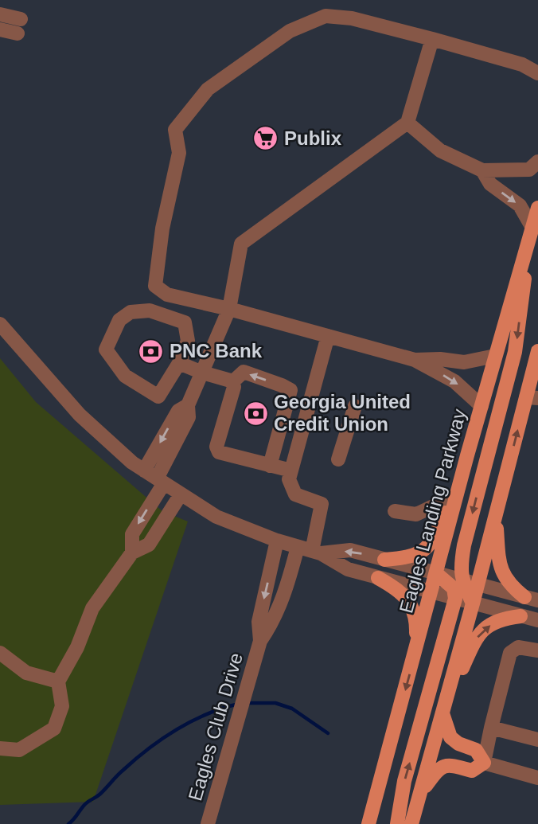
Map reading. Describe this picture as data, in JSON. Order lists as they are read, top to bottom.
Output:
{
  "streets": {
    "main road": ["Eagles Landing Parkway"],
    "street": ["Eagles Club Drive"]
  },
  "places": {
    "supermarket": ["Publix"],
    "bank": ["PNC Bank", "Georgia United Credit Union"]
  }
}
